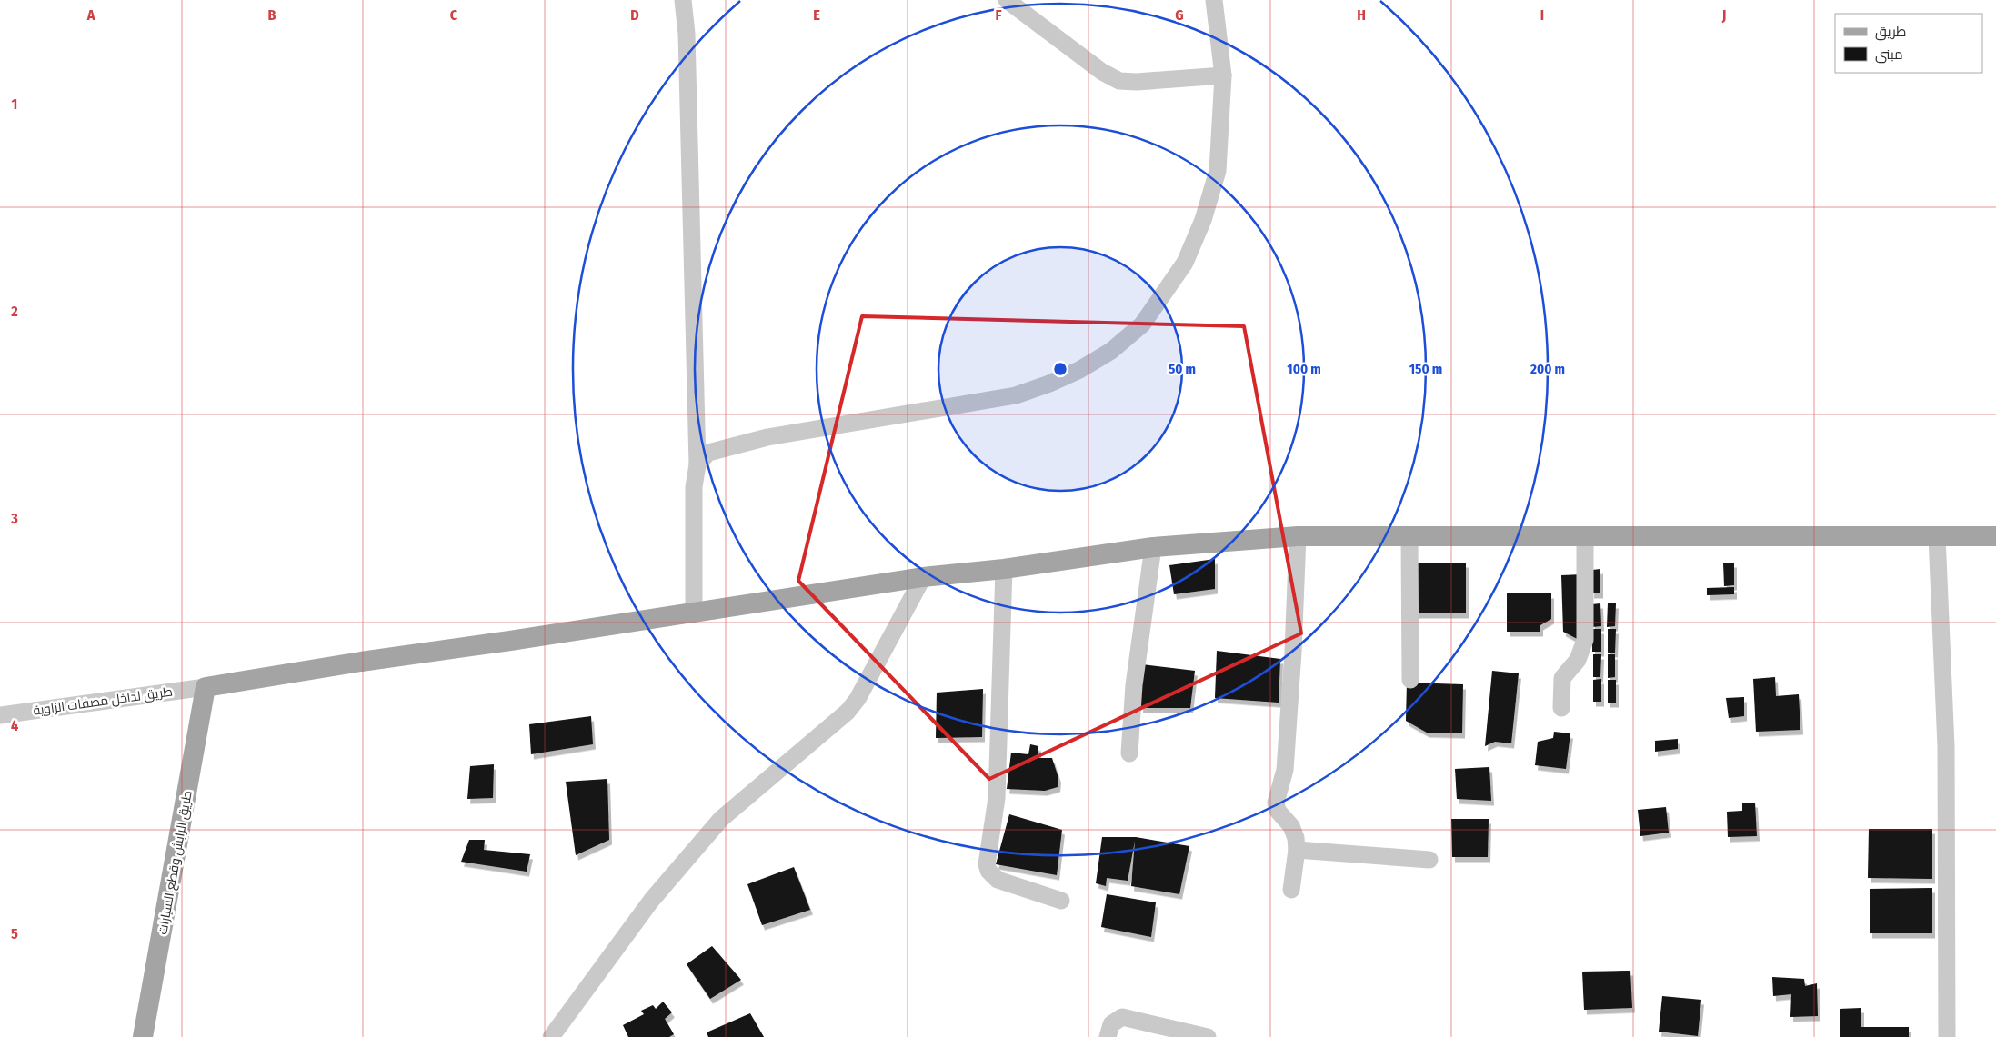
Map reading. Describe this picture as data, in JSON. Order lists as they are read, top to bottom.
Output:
{
  "streets": {
    "main road": ["طريق الرابش وقطع السيارات"],
    "street": ["طريق لداخل مصفات الزاوية"]
  },
  "crossings": [
    ["طريق لداخل مصفات الزاوية", "طريق الرابش وقطع السيارات"]
  ],
  "legend": ["طريق", "مبنى"],
  "grid": {
    "columns": [
      "A",
      "B",
      "C",
      "D",
      "E",
      "F",
      "G",
      "H",
      "I",
      "J"
    ],
    "rows": [
      "1",
      "2",
      "3",
      "4",
      "5"
    ]
  },
  "rings": [
    "50 m",
    "100 m",
    "150 m",
    "200 m"
  ]
}
